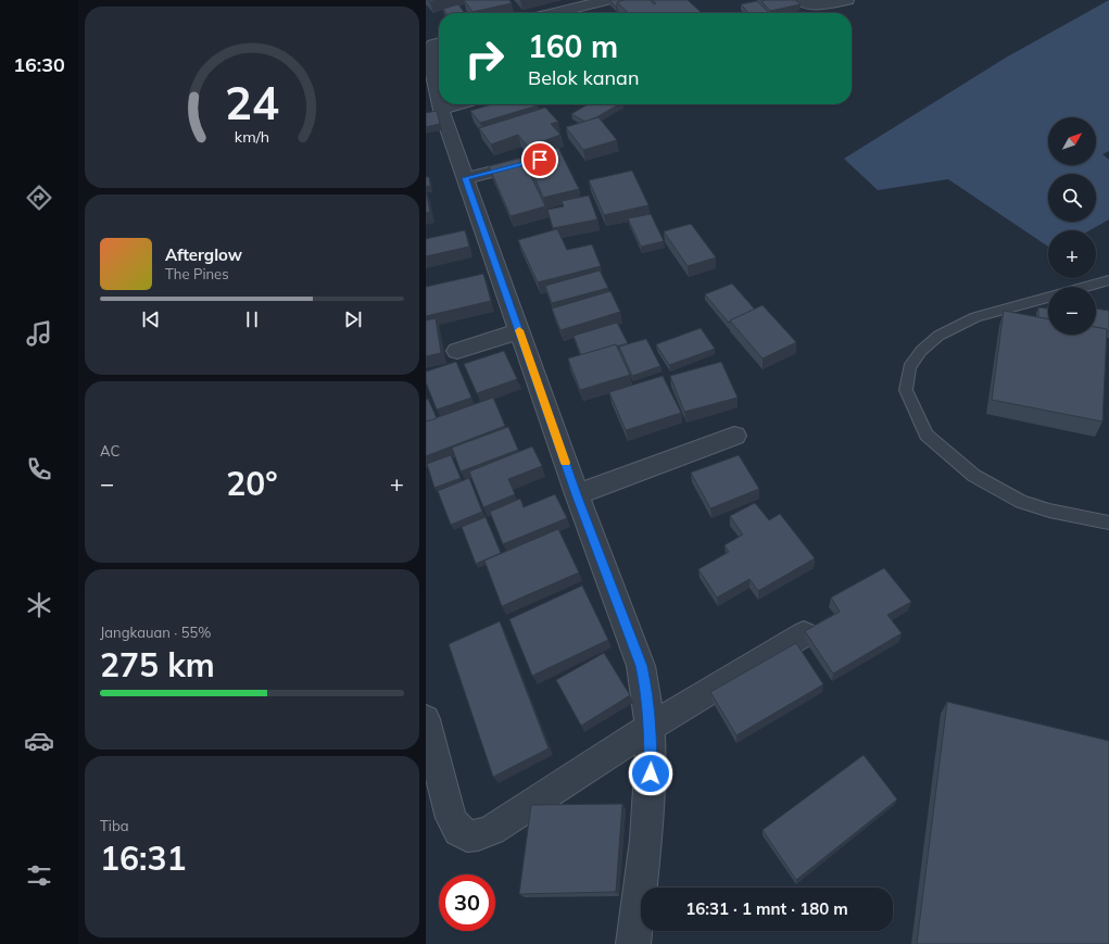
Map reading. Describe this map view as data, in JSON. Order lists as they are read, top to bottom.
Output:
{
  "north": "top right",
  "page": {
    "tabs": "16:30",
    "turn": ["160 m", "Belok kanan"],
    "map_buttons": ["+", "−"],
    "song": ["Afterglow", "The Pines"],
    "tile": [
      "AC",
      ["Jangkauan · 55%", "275 km"],
      ["Tiba", "16:31"]
    ],
    "heat": ["−", "20°", "+"],
    "limit": "30",
    "trip": "16:31 · 1 mnt · 180 m",
    "gauge": ["24", "km/h"]
  }
}
